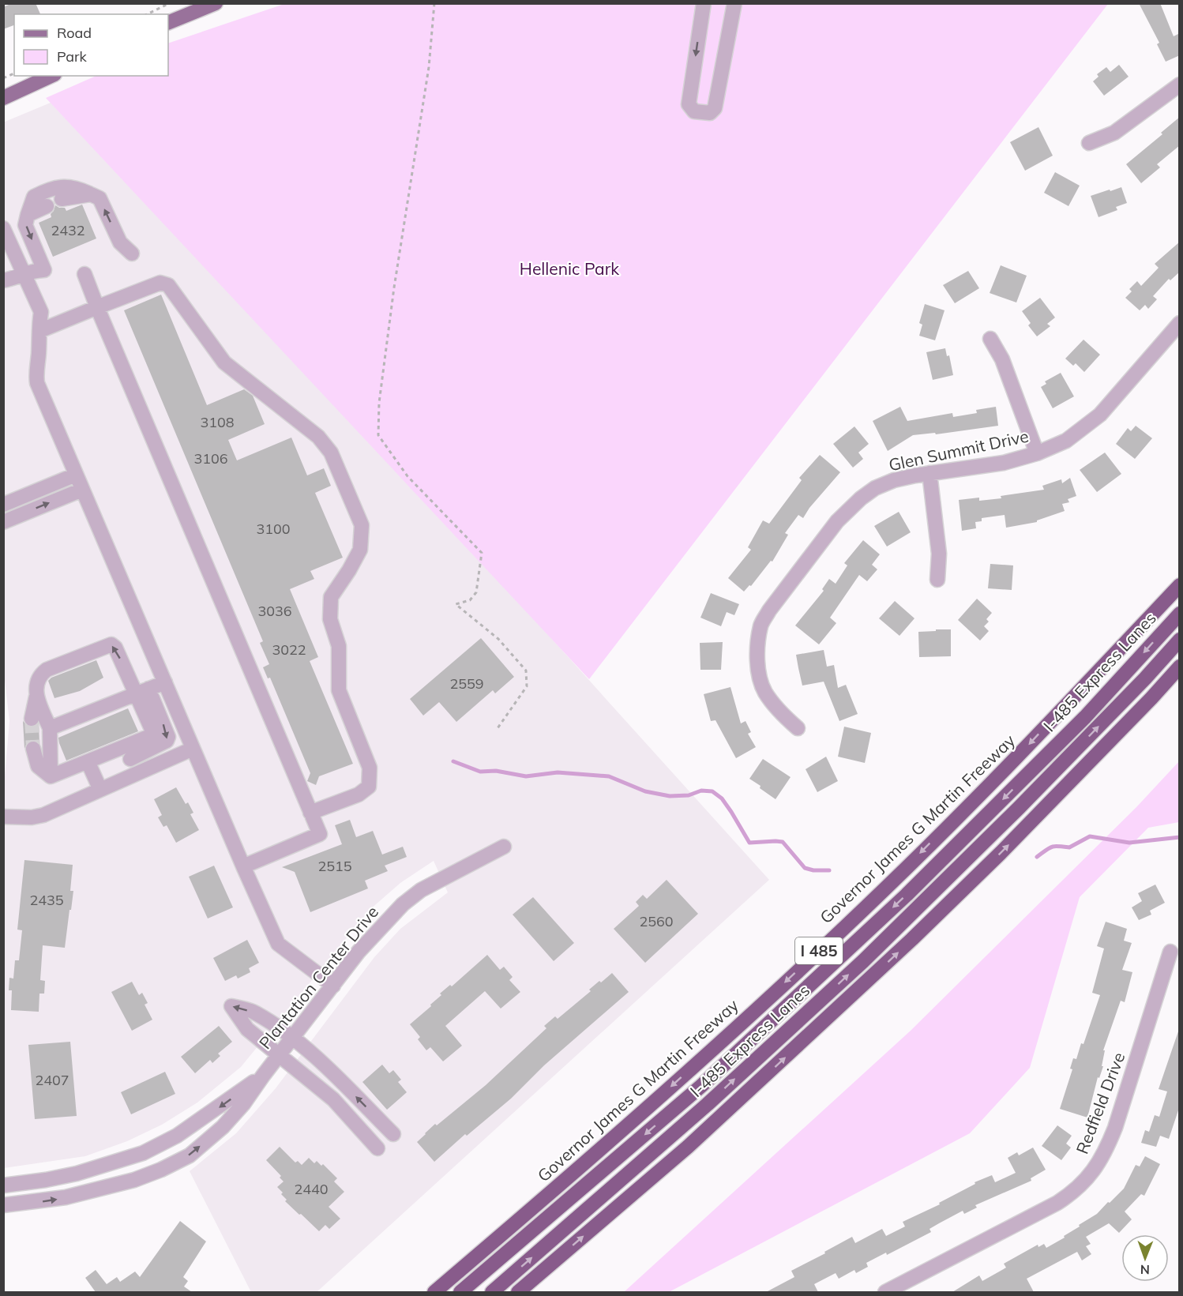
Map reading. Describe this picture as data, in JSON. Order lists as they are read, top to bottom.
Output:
{
  "streets": {
    "highway": ["I-485 Express Lanes", "Governor James G Martin Freeway", "I 485"],
    "street": ["Glen Summit Drive", "Plantation Center Drive", "Redfield Drive"]
  },
  "parks": ["Hellenic Park"],
  "house_numbers": [
    "2432",
    "3108",
    "3106",
    "3100",
    "3036",
    "3022",
    "2559",
    "2515",
    "2435",
    "2560",
    "2407",
    "2440"
  ],
  "legend": ["Road", "Park"],
  "north": "bottom"
}
